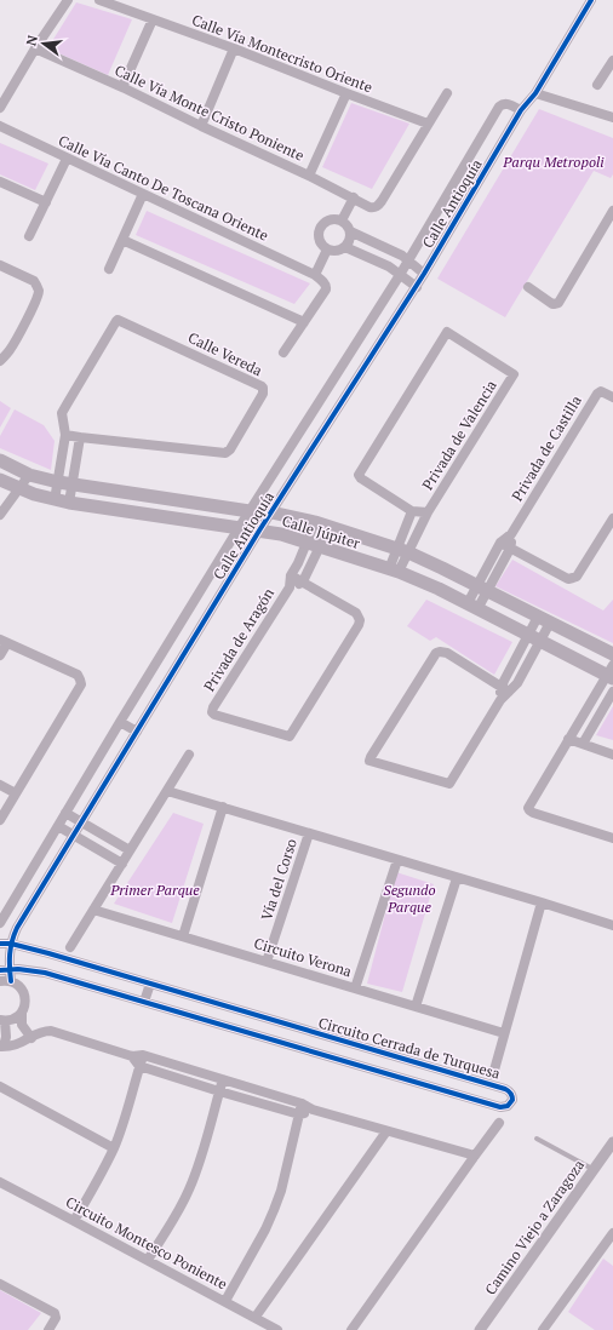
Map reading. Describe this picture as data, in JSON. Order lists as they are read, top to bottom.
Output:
{
  "streets": {
    "main road": ["Calle Júpiter"],
    "street": [
      "Calle Vía Montecristo Oriente",
      "Calle Vía Monte Cristo Poniente",
      "Calle Vía Canto De Toscana Oriente",
      "Calle Antioquía",
      "Calle Vereda",
      "Privada de Valencia",
      "Privada de Castilla",
      "Privada de Aragón",
      "Vía del Corso",
      "Circuito Verona",
      "Circuito Cerrada de Turquesa",
      "Camino Viejo a Zaragoza",
      "Circuito Montesco Poniente"
    ]
  },
  "crossings": [
    ["Calle Vía Montecristo Oriente", "Calle Vía Monte Cristo Poniente"],
    ["Calle Antioquía", "Calle Júpiter"],
    ["Calle Antioquía", "Circuito Cerrada de Turquesa"],
    ["Calle Vereda", "Calle Júpiter"],
    ["Privada de Castilla", "Calle Júpiter"],
    ["Calle Júpiter", "Privada de Aragón"],
    ["Vía del Corso", "Circuito Verona"]
  ],
  "parks": ["Parqu Metropoli", "Primer Parque", "Segundo Parque"],
  "north": "left"
}
